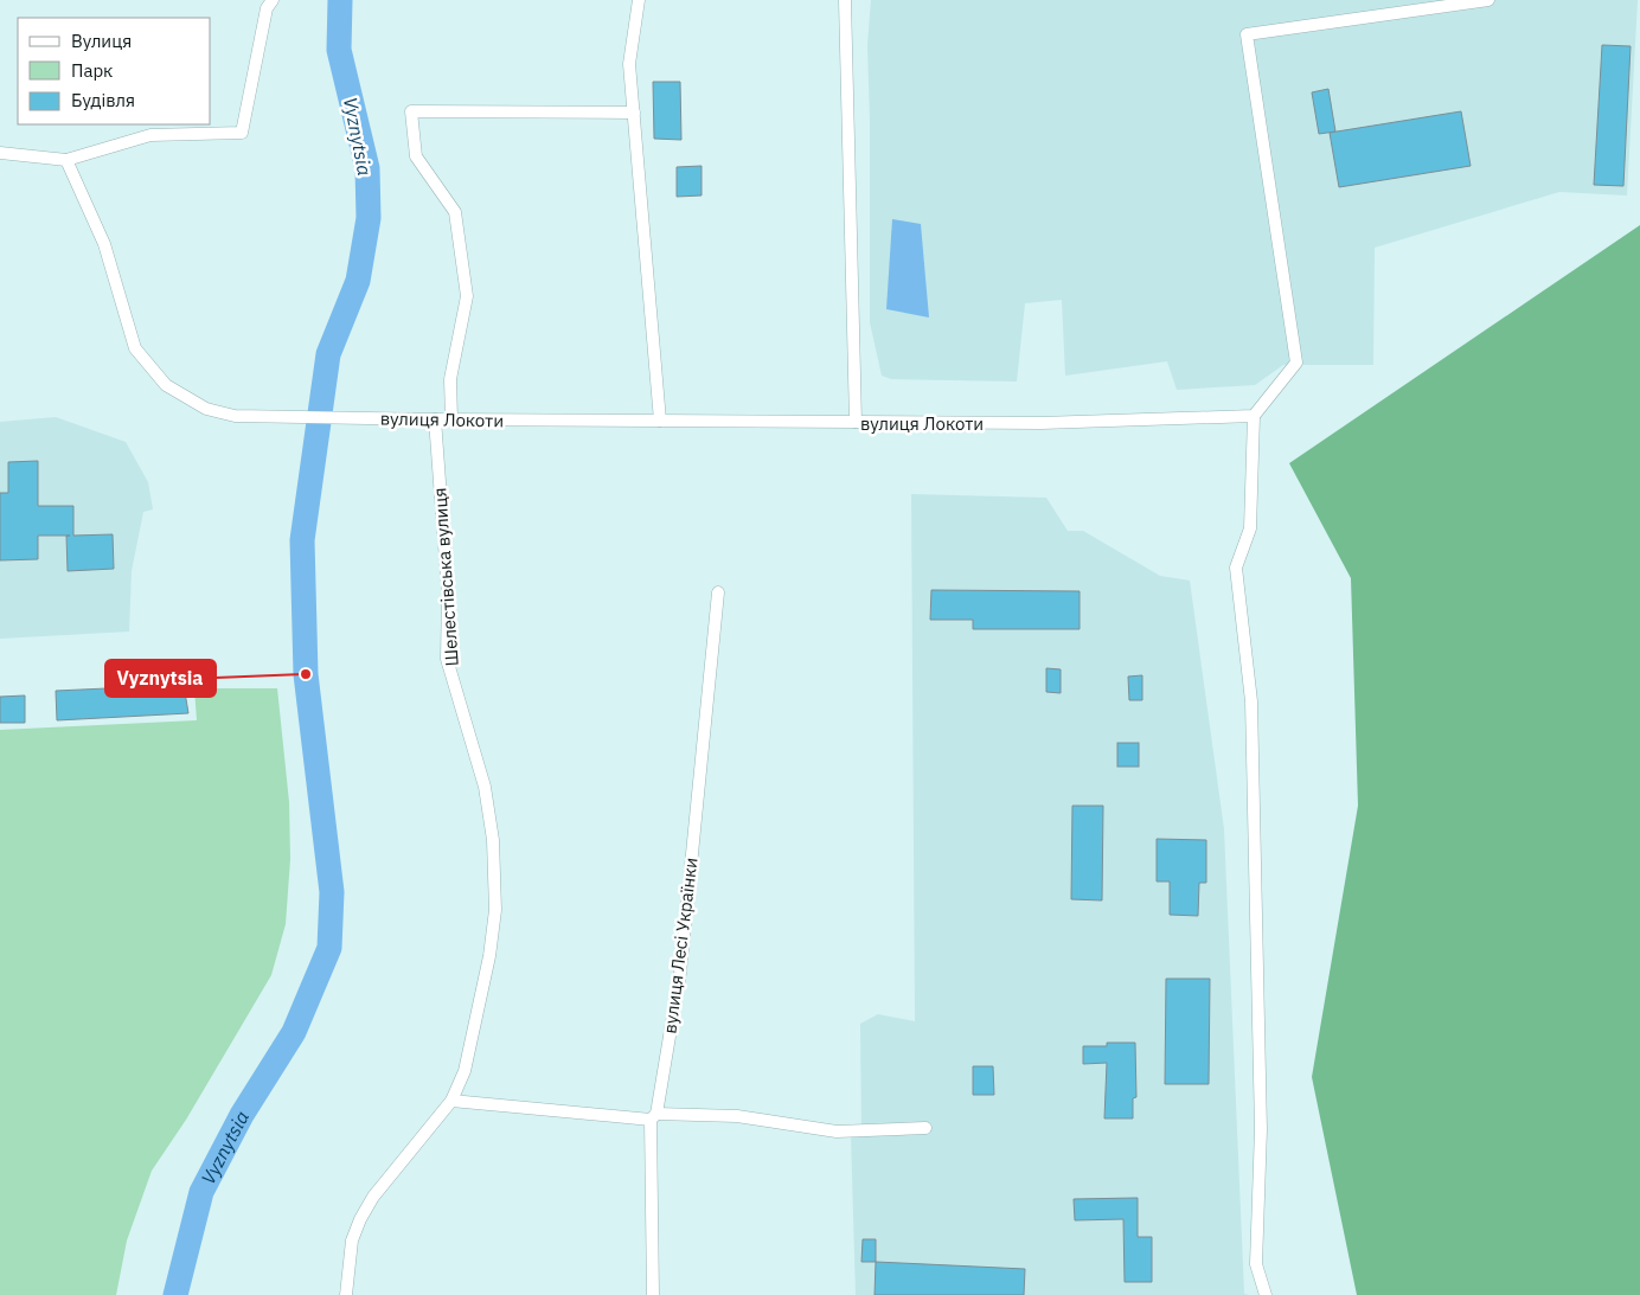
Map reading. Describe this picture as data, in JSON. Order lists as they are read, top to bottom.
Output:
{
  "streets": {
    "street": ["вулиця Локоти", "Шелестівська вулиця", "вулиця Лесі Українки"]
  },
  "crossings": [
    ["вулиця Локоти", "Шелестівська вулиця"]
  ],
  "water": ["Vyznytsia"],
  "places": ["Vyznytsia"],
  "legend": ["Вулиця", "Парк", "Будівля"]
}
